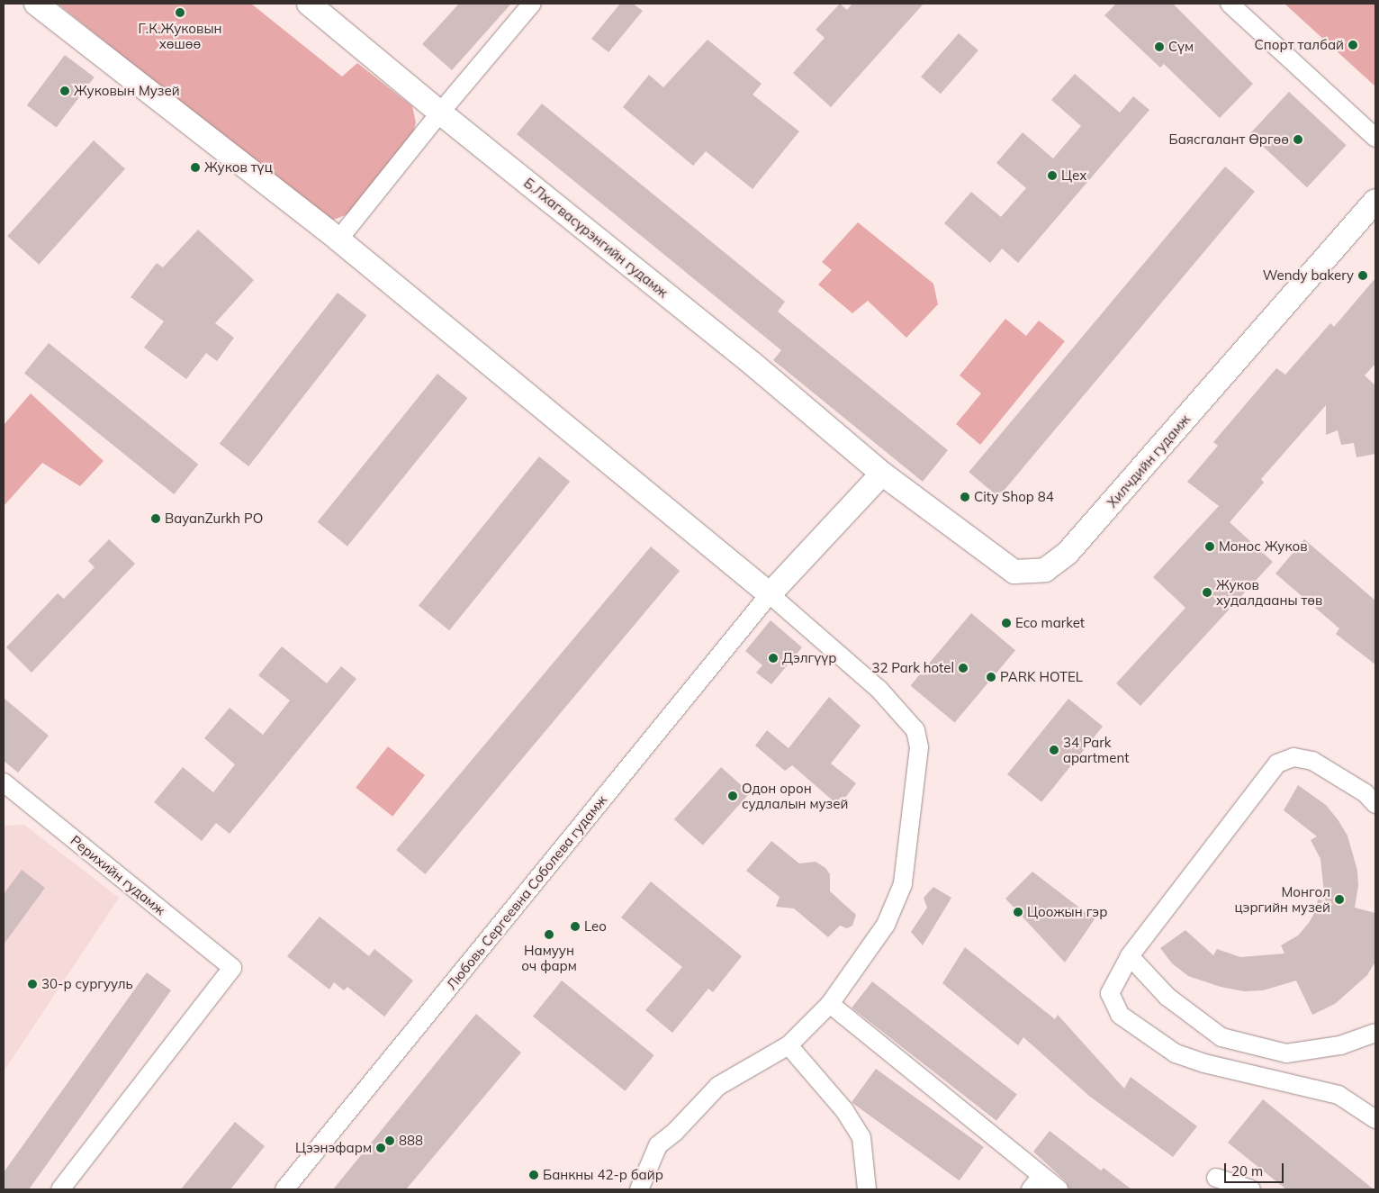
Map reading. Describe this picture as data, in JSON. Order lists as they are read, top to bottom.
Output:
{
  "streets": {
    "street": [
      "Б.Лхагвасүрэнгийн гудамж",
      "Хилчдийн гудамж",
      "Рерихийн гудамж",
      "Любовь Сергеевна Соболева гудамж"
    ]
  },
  "crossings": [
    ["Б.Лхагвасүрэнгийн гудамж", "Хилчдийн гудамж"]
  ],
  "places": [
    "Г.К.Жуковын хөшөө",
    "Спорт талбай",
    "Сүм",
    "Жуковын Музей",
    "Баясгалант Өргөө",
    "Жуков түц",
    "Цех",
    "Wendy bakery",
    "City Shop 84",
    "BayanZurkh PO",
    "Монос Жуков",
    "Жуков худалдааны төв",
    "Eco market",
    "Дэлгүүр",
    "32 Park hotel",
    "PARK HOTEL",
    "34 Park apartment",
    "Одон орон судлалын музей",
    "Монгол цэргийн музей",
    "Цоожын гэр",
    "Leo",
    "Намуун оч фарм",
    "30-р сургууль",
    "888",
    "Цээнэфарм",
    "Банкны 42-р байр"
  ],
  "scale_bar": "20 m"
}
